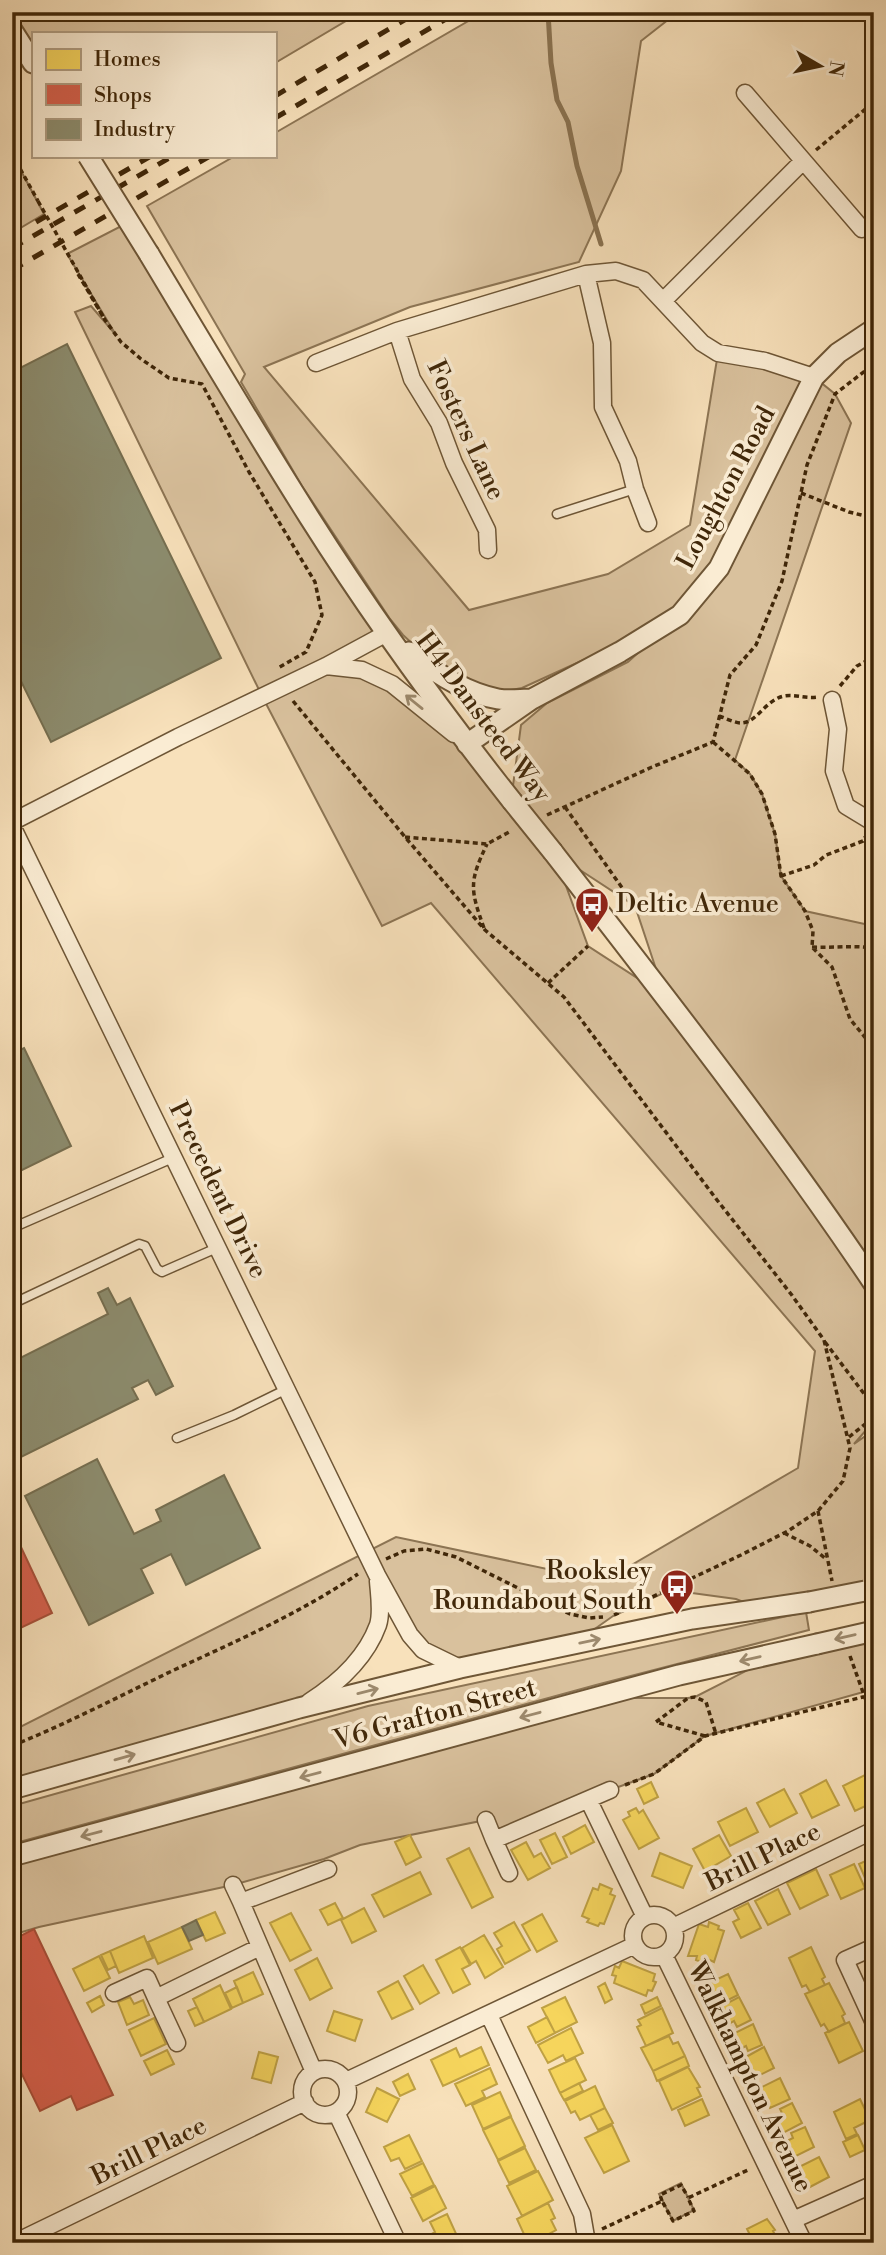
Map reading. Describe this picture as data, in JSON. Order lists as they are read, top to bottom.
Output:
{
  "streets": {
    "street": [
      "Fosters Lane",
      "Loughton Road",
      "H4 Dansteed Way",
      "Precedent Drive",
      "V6 Grafton Street",
      "Brill Place",
      "Walkhampton Avenue"
    ]
  },
  "crossings": [
    ["Fosters Lane", "Loughton Road"],
    ["Loughton Road", "H4 Dansteed Way"],
    ["Precedent Drive", "V6 Grafton Street"],
    ["Brill Place", "Walkhampton Avenue"]
  ],
  "places": {
    "bus stop": ["Deltic Avenue", "Rooksley Roundabout South"]
  },
  "legend": ["Homes", "Shops", "Industry"],
  "north": "right"
}
